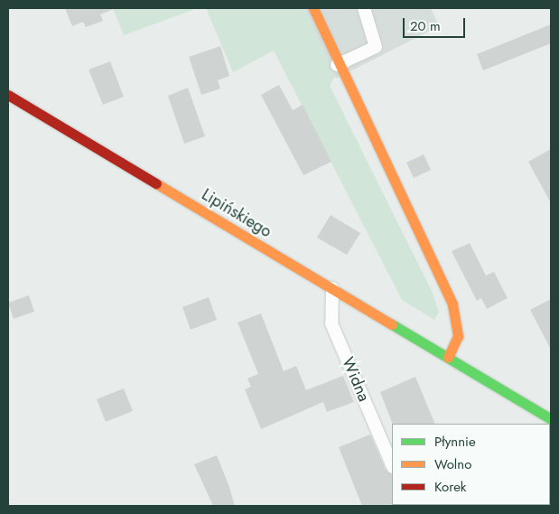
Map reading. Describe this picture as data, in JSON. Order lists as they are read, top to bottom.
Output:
{
  "streets": {
    "main road": ["Lipińskiego"],
    "lane": ["Widna"]
  },
  "crossings": [
    ["Lipińskiego", "Widna"]
  ],
  "legend": ["Płynnie", "Wolno", "Korek"],
  "scale_bar": "20 m"
}
